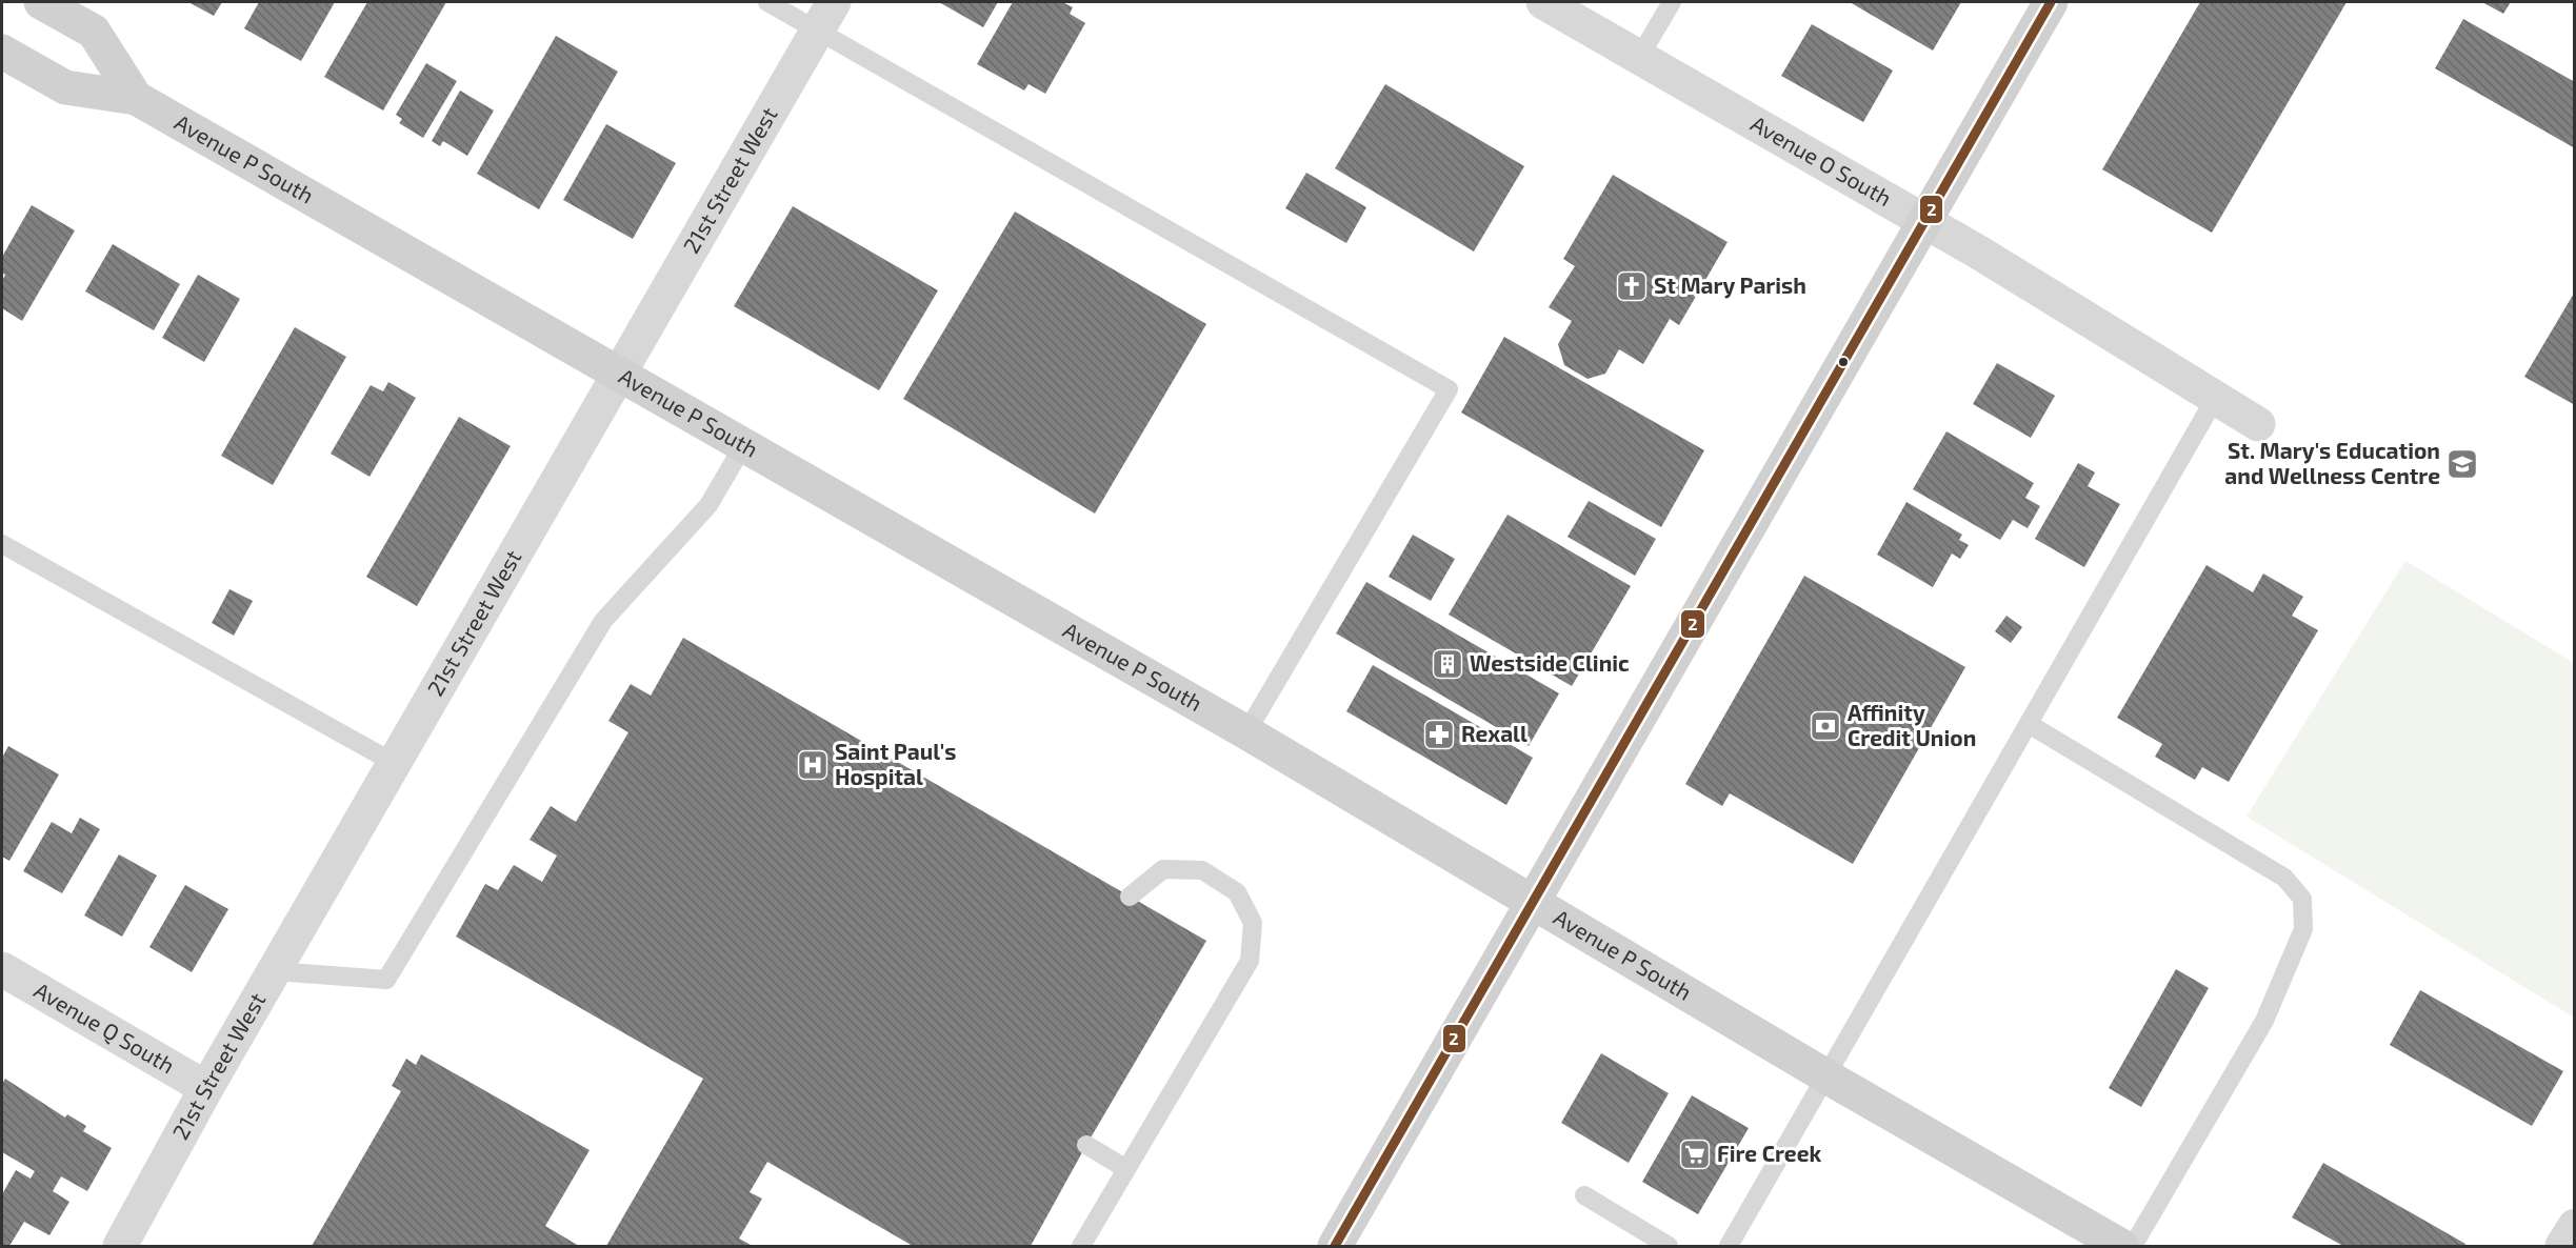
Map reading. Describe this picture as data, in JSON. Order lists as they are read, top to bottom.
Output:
{
  "streets": {
    "main road": ["Avenue P South"],
    "street": ["Avenue O South", "21st Street West", "Avenue Q South"]
  },
  "crossings": [
    ["Avenue P South", "21st Street West"],
    ["21st Street West", "Avenue Q South"]
  ],
  "places": {
    "church": ["St Mary Parish"],
    "school or university": ["St. Mary's Education and Wellness Centre"],
    "building": ["Westside Clinic"],
    "bank": ["Affinity Credit Union"],
    "pharmacy": ["Rexall"],
    "hospital": ["Saint Paul's Hospital"],
    "supermarket": ["Fire Creek"]
  },
  "lines": ["transit line 2"]
}
